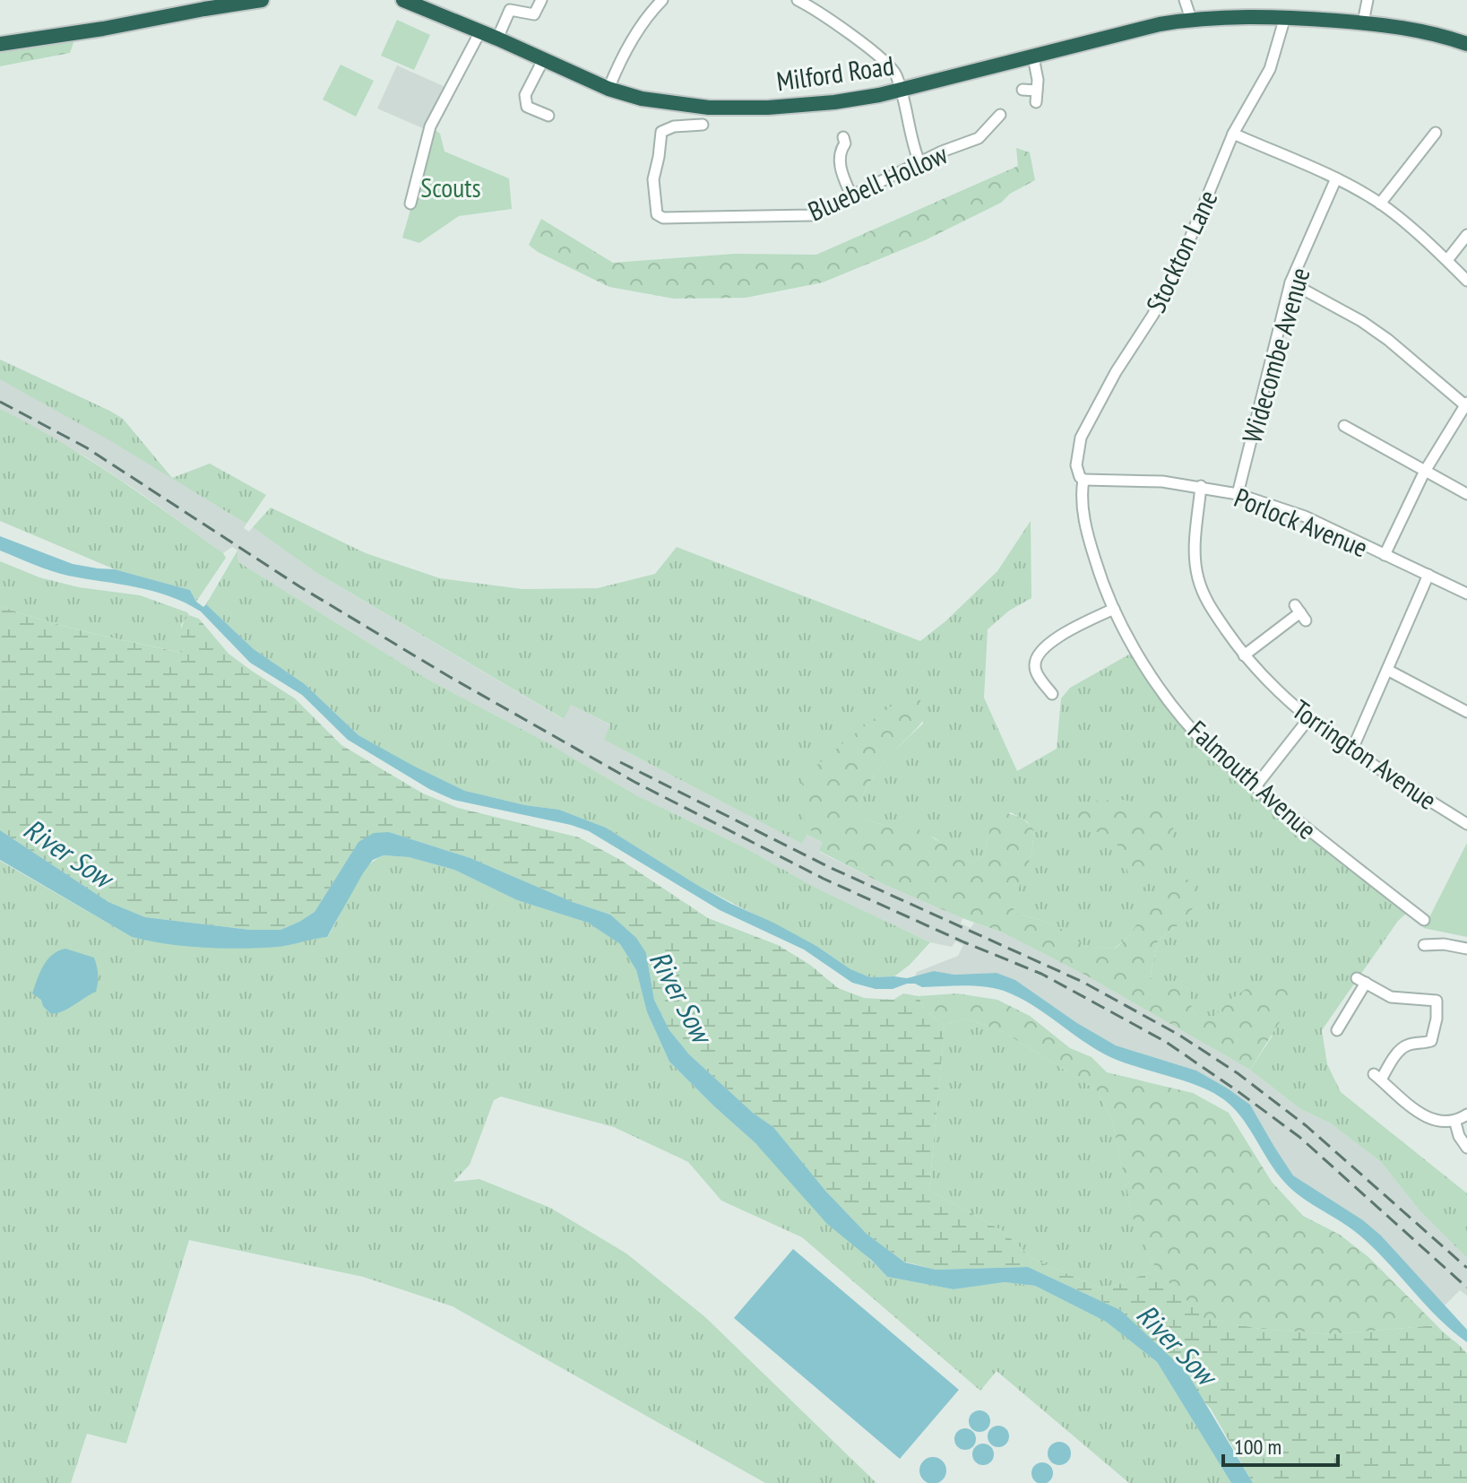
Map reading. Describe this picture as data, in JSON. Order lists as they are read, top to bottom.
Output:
{
  "streets": {
    "highway": ["Milford Road"],
    "street": [
      "Bluebell Hollow",
      "Stockton Lane",
      "Widecombe Avenue",
      "Porlock Avenue",
      "Torrington Avenue",
      "Falmouth Avenue"
    ]
  },
  "crossings": [
    ["Milford Road", "Stockton Lane"],
    ["Stockton Lane", "Porlock Avenue"],
    ["Stockton Lane", "Falmouth Avenue"],
    ["Widecombe Avenue", "Porlock Avenue"],
    ["Porlock Avenue", "Torrington Avenue"],
    ["Porlock Avenue", "Falmouth Avenue"]
  ],
  "water": ["River Sow"],
  "parks": ["Scouts"],
  "scale_bar": "100 m"
}
